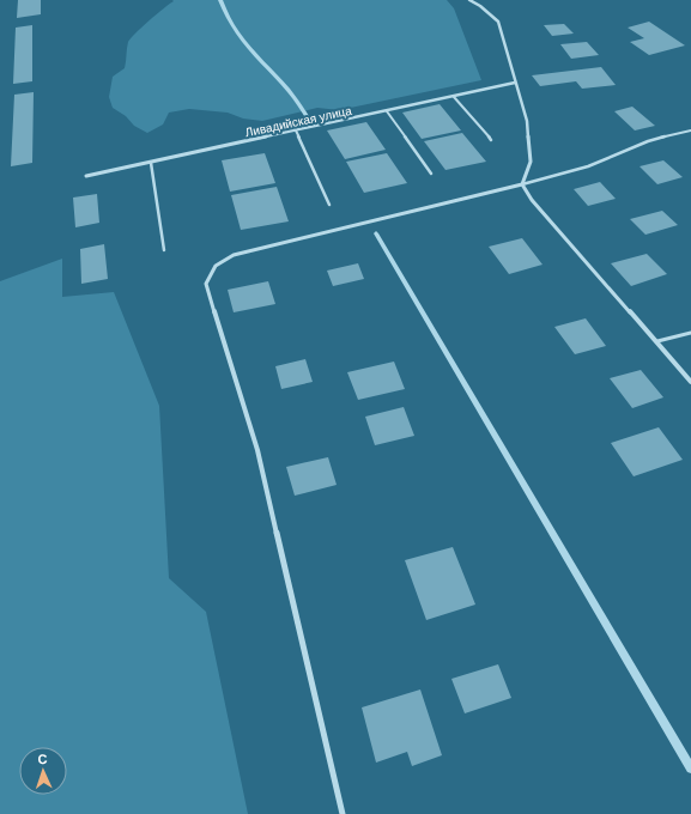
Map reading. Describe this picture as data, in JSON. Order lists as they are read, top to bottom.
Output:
{
  "streets": {
    "street": ["Ливадийская улица"]
  },
  "north": "top"
}
